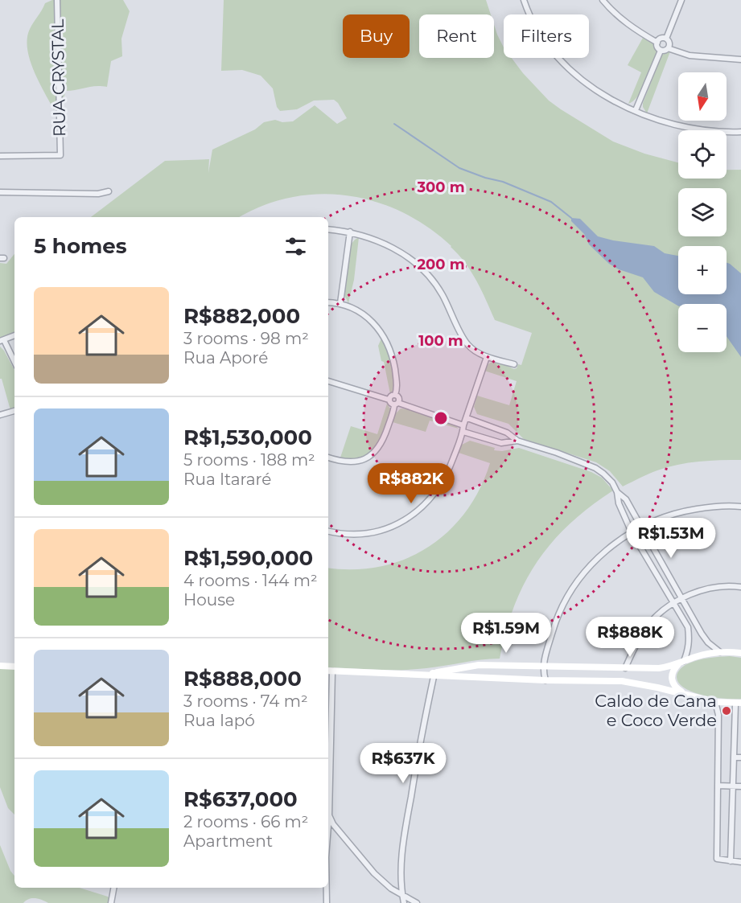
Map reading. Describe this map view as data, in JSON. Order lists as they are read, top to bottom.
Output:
{
  "streets": {
    "street": ["RUA CRYSTAL"]
  },
  "places": ["Caldo de Cana e Coco Verde"],
  "north": "bottom",
  "page": {
    "chip": ["Buy", "Rent", "Filters"],
    "map_buttons": ["+", "−"],
    "heading": "5 homes",
    "list": [
      {
        "name": "R$882,000",
        "note": "3 rooms · 98 m² · Rua Aporé"
      },
      {
        "name": "R$1,530,000",
        "note": "5 rooms · 188 m² · Rua Itararé"
      },
      {
        "name": "R$1,590,000",
        "note": "4 rooms · 144 m² · House"
      },
      {
        "name": "R$888,000",
        "note": "3 rooms · 74 m² · Rua Iapó"
      },
      {
        "name": "R$637,000",
        "note": "2 rooms · 66 m² · Apartment"
      }
    ],
    "price": [
      "R$882K",
      "R$1.53M",
      "R$1.59M",
      "R$888K",
      "R$637K"
    ]
  },
  "rings": ["300 m", "200 m", "100 m"]
}
